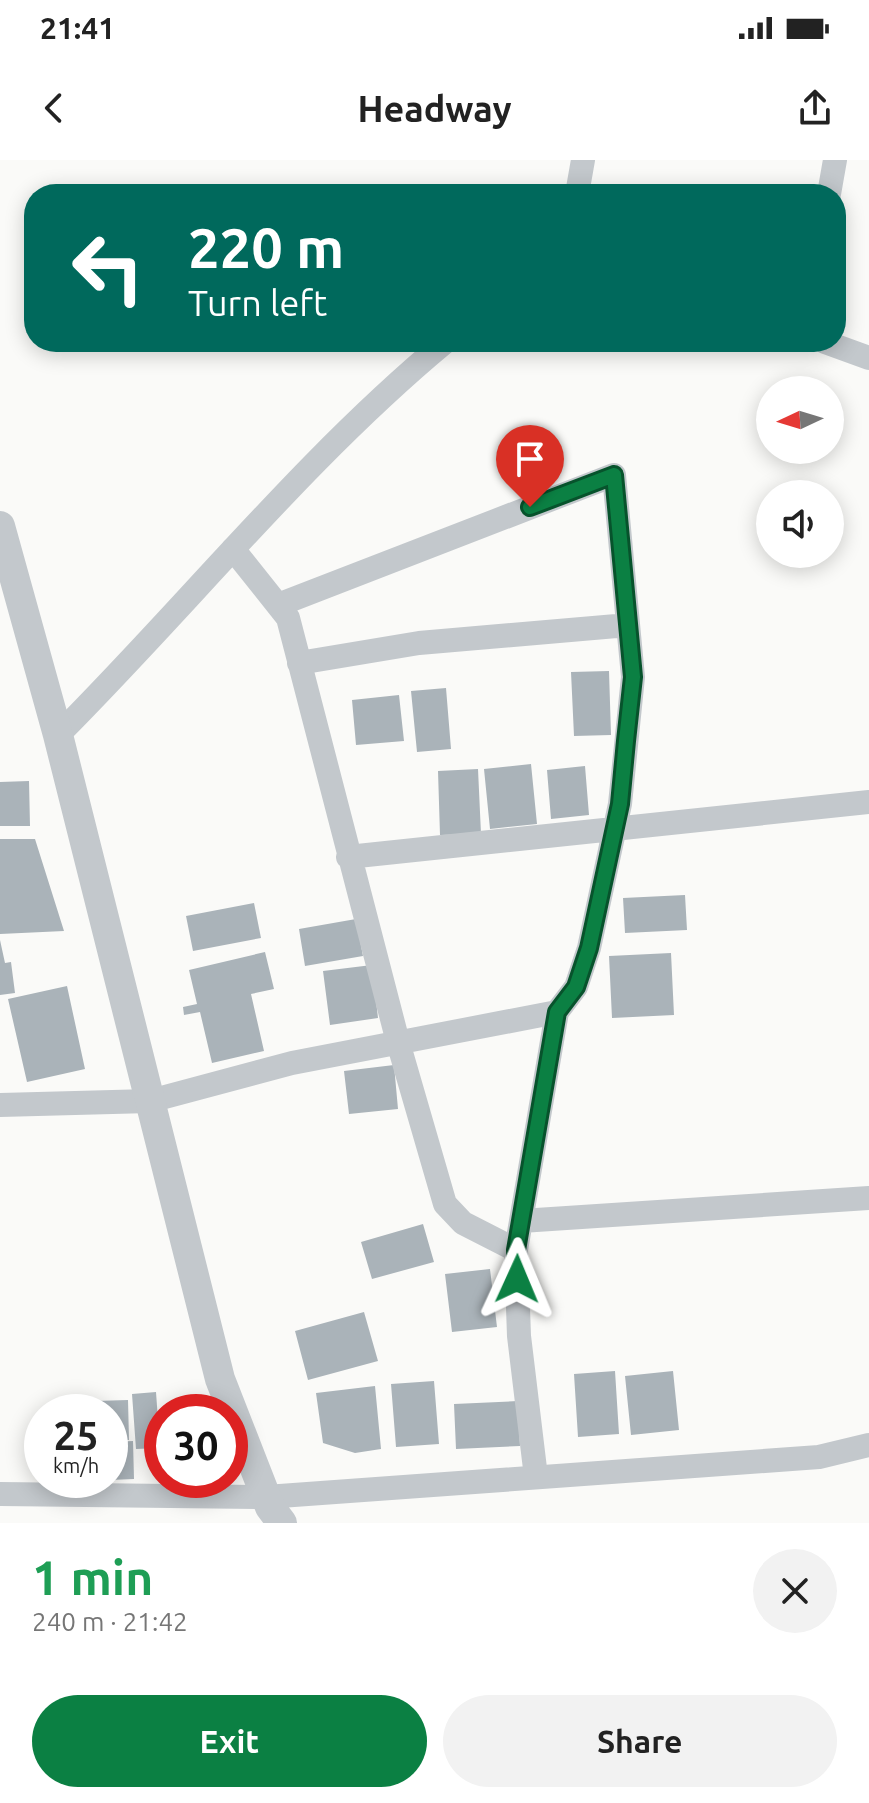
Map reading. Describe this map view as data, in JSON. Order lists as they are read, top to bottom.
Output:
{
  "north": "left",
  "page": {
    "status": "21:41",
    "header": "Headway",
    "turn": ["220 m", "Turn left"],
    "speed": "25 km/h",
    "limit": "30",
    "heading": ["1 min", "240 m · 21:42"],
    "buttons": ["Exit", "Share"]
  }
}
